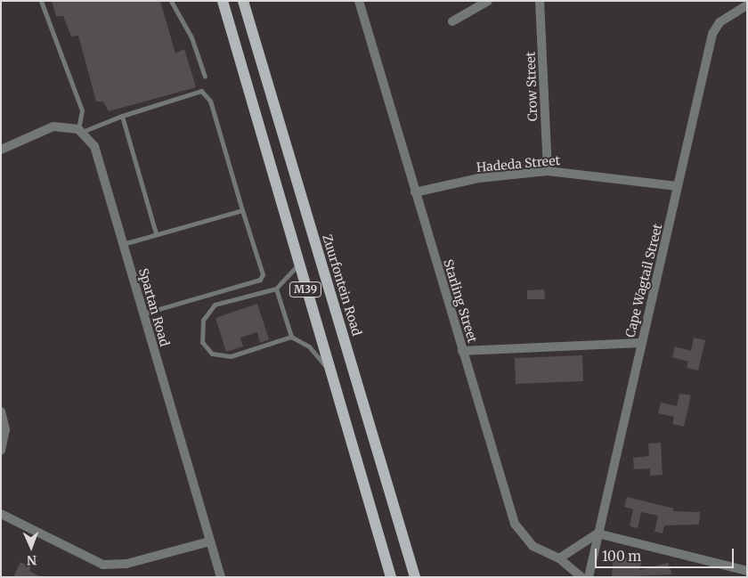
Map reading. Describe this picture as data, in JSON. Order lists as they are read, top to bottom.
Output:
{
  "streets": {
    "main road": ["Zuurfontein Road", "M39"],
    "street": [
      "Crow Street",
      "Hadeda Street",
      "Cape Wagtail Street",
      "Starling Street",
      "Spartan Road"
    ]
  },
  "crossings": [
    ["Crow Street", "Hadeda Street"],
    ["Hadeda Street", "Cape Wagtail Street"],
    ["Hadeda Street", "Starling Street"]
  ],
  "scale_bar": "100 m",
  "north": "bottom"
}
